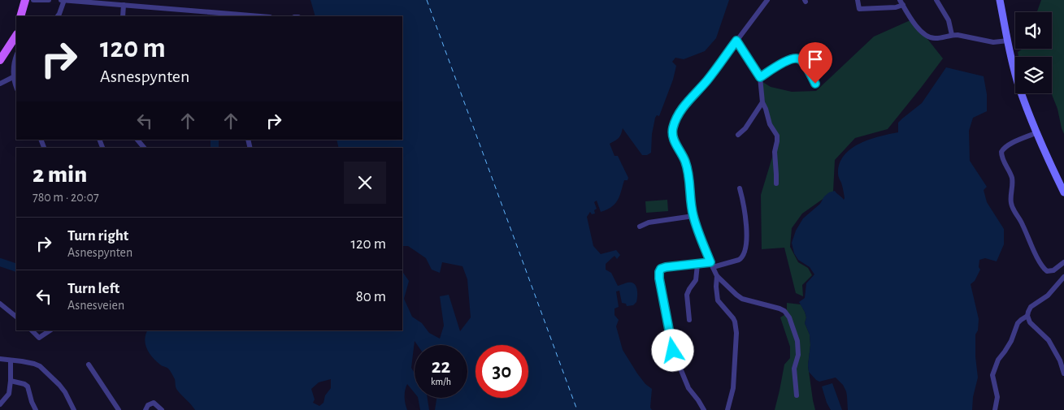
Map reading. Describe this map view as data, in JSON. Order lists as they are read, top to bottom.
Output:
{
  "page": {
    "turn": ["120 m", "Asnespynten"],
    "heading": ["2 min", "780 m · 20:07"],
    "list": [
      {
        "name": "Turn right",
        "note": "Asnespynten",
        "value": "120 m"
      },
      {
        "name": "Turn left",
        "note": "Asnesveien",
        "value": "80 m"
      }
    ],
    "speed": "22 km/h",
    "limit": "30"
  }
}
